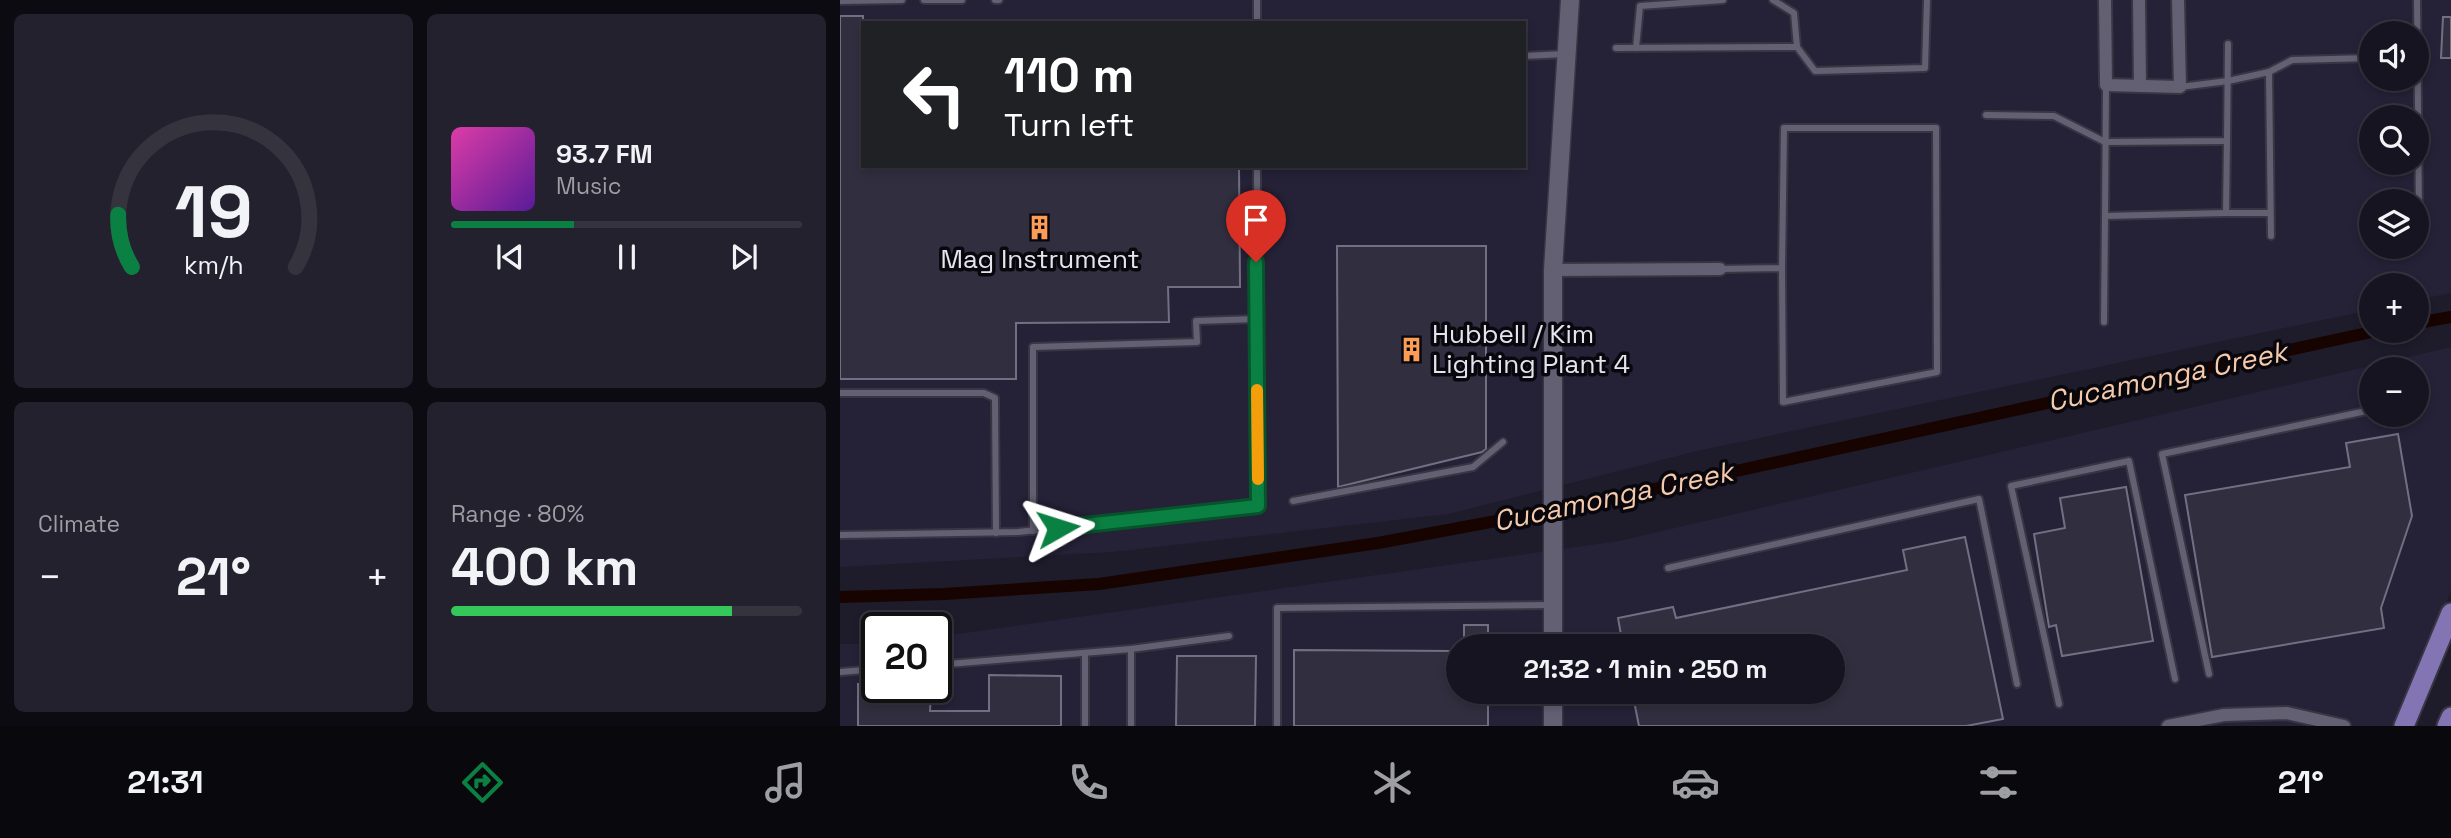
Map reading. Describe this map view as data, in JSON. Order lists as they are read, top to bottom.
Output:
{
  "water": ["Cucamonga Creek"],
  "places": {
    "building": ["Mag Instrument", "Hubbell / Kim Lighting Plant 4"]
  },
  "page": {
    "map_buttons": ["+", "−"],
    "turn": ["110 m", "Turn left"],
    "song": ["93.7 FM", "Music"],
    "tile": [
      "Climate",
      ["Range · 80%", "400 km"]
    ],
    "heat": ["−", "21°", "+"],
    "limit": "20",
    "trip": "21:32 · 1 min · 250 m",
    "tabs": ["21:31", "21°"],
    "gauge": ["19", "km/h"]
  }
}
